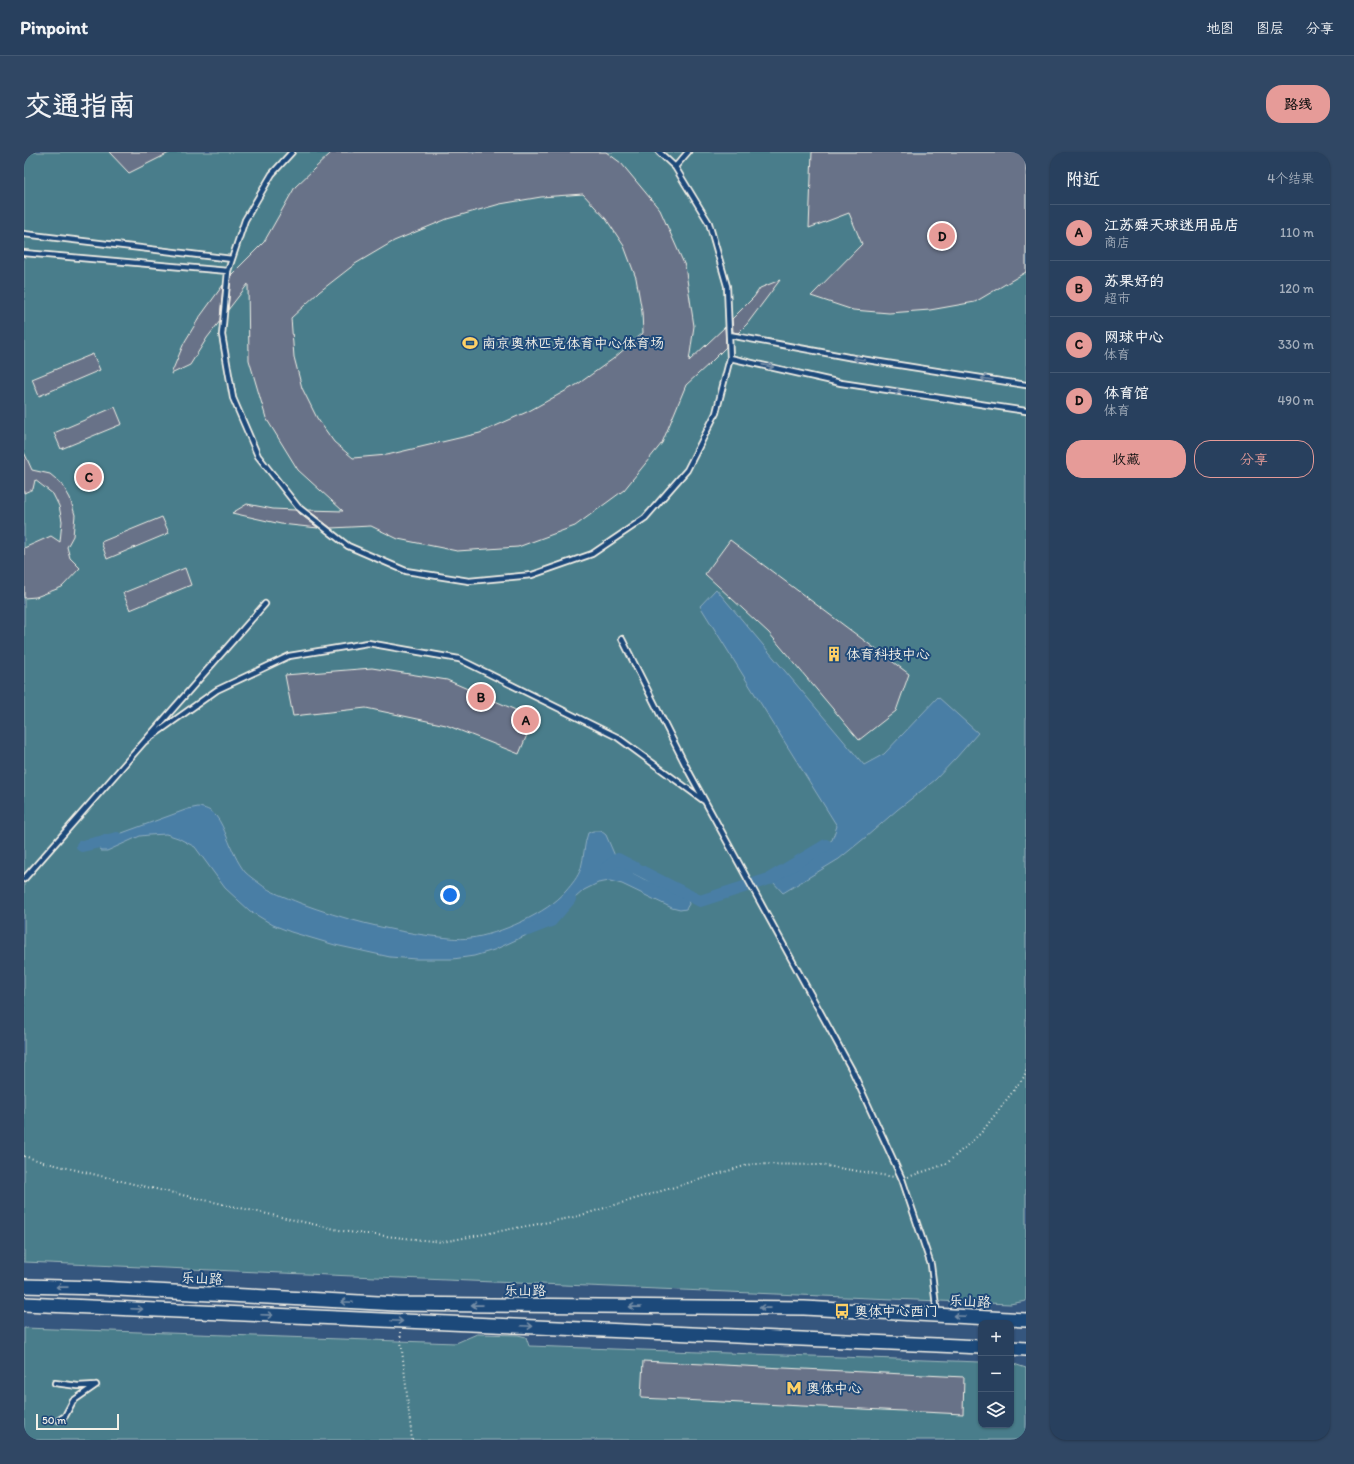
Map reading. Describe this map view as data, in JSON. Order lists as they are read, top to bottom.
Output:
{
  "streets": {
    "street": ["乐山路"]
  },
  "places": {
    "sports": ["南京奥林匹克体育中心体育场"],
    "building": ["体育科技中心"],
    "bus stop": ["奥体中心西门"],
    "metro station": ["奥体中心"]
  },
  "scale_bar": "50 m",
  "page": {
    "header": "Pinpoint",
    "nav": ["地图", "图层", "分享"],
    "buttons": [
      "路线",
      ["收藏", "分享"]
    ],
    "title": "交通指南",
    "heading": ["附近", "4个结果"],
    "list": [
      {
        "mark": "A",
        "name": "江苏舜天球迷用品店",
        "note": "商店",
        "value": "110 m"
      },
      {
        "mark": "B",
        "name": "苏果好的",
        "note": "超市",
        "value": "120 m"
      },
      {
        "mark": "C",
        "name": "网球中心",
        "note": "体育",
        "value": "330 m"
      },
      {
        "mark": "D",
        "name": "体育馆",
        "note": "体育",
        "value": "490 m"
      }
    ],
    "pins": [
      "D",
      "C",
      "B",
      "A"
    ],
    "map_buttons": ["+", "−"],
    "scale": "50 m"
  }
}
